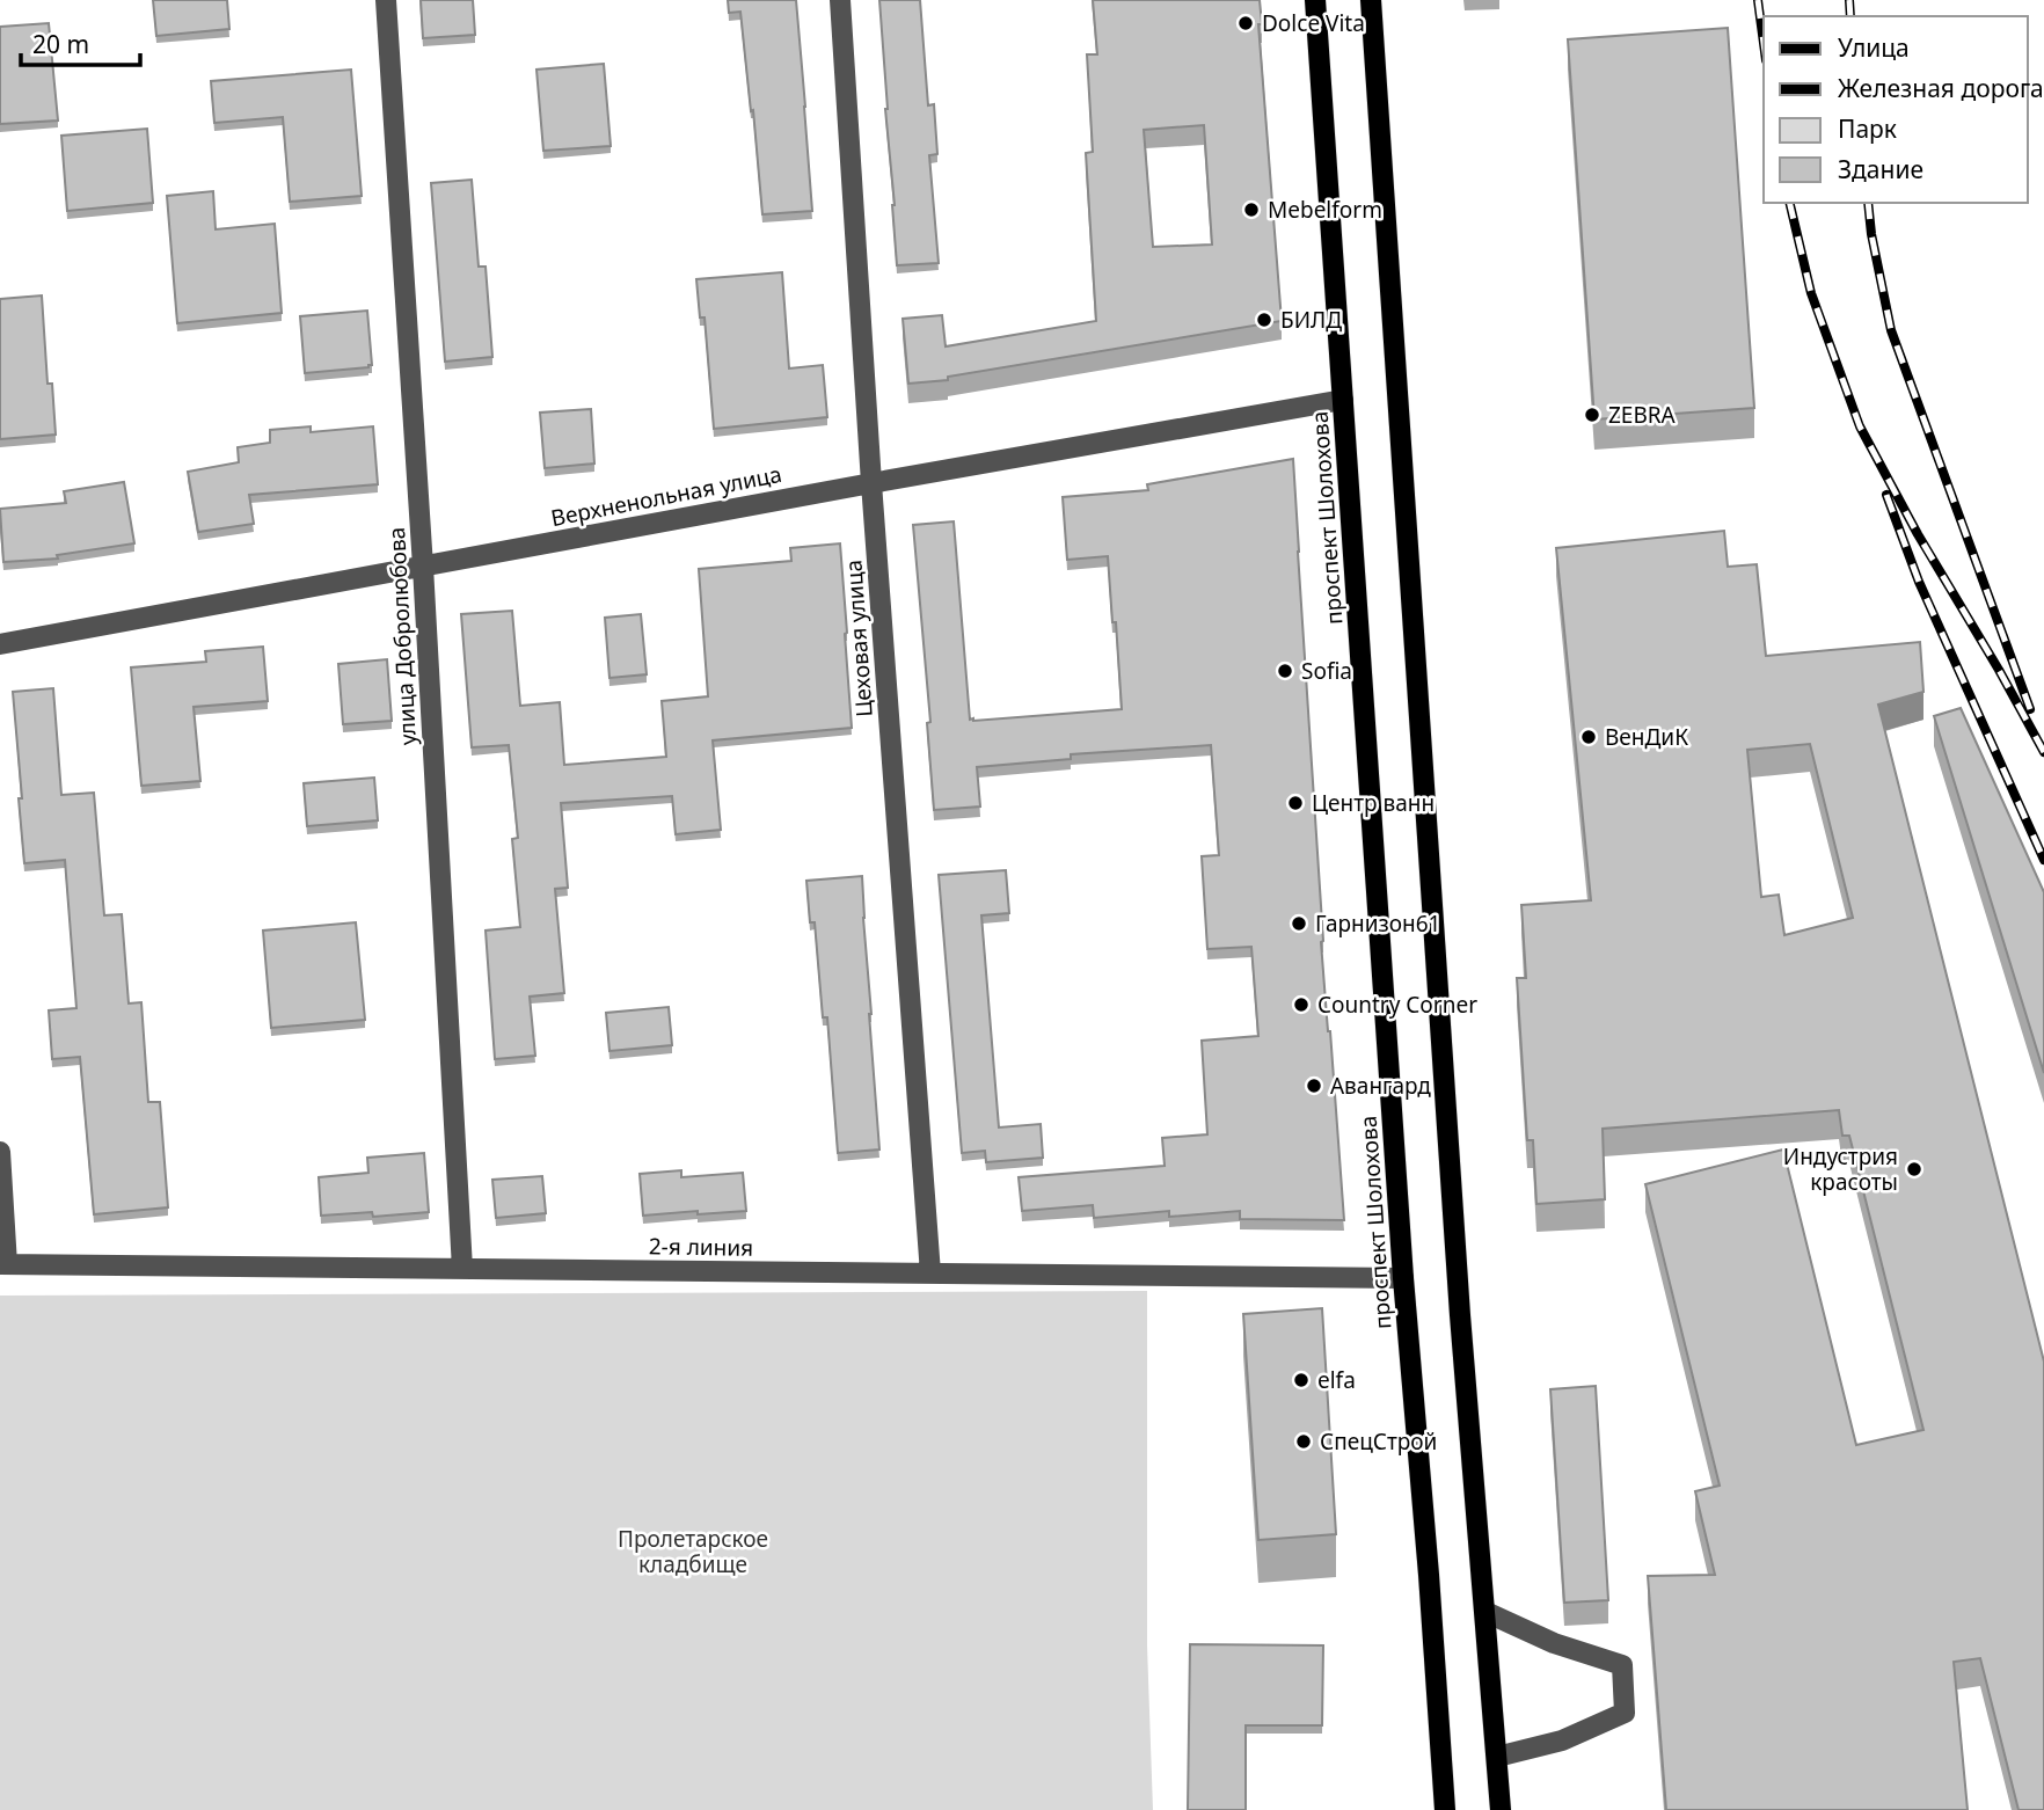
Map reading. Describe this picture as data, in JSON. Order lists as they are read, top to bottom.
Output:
{
  "streets": {
    "main road": ["проспект Шолохова"],
    "street": [
      "Верхненольная улица",
      "улица Добролюбова",
      "Цеховая улица",
      "2-я линия"
    ]
  },
  "crossings": [
    ["Верхненольная улица", "проспект Шолохова"],
    ["Верхненольная улица", "улица Добролюбова"],
    ["Верхненольная улица", "Цеховая улица"],
    ["проспект Шолохова", "2-я линия"],
    ["улица Добролюбова", "2-я линия"],
    ["Цеховая улица", "2-я линия"]
  ],
  "parks": ["Пролетарское кладбище"],
  "places": [
    "Dolce Vita",
    "Mebelform",
    "БИЛД",
    "ZEBRA",
    "Sofia",
    "ВенДиК",
    "Центр ванн",
    "Гарнизон61",
    "Country Corner",
    "Авангард",
    "Индустрия красоты",
    "elfa",
    "СпецСтрой"
  ],
  "legend": [
    "Улица",
    "Железная дорога",
    "Парк",
    "Здание"
  ],
  "scale_bar": "20 m"
}
